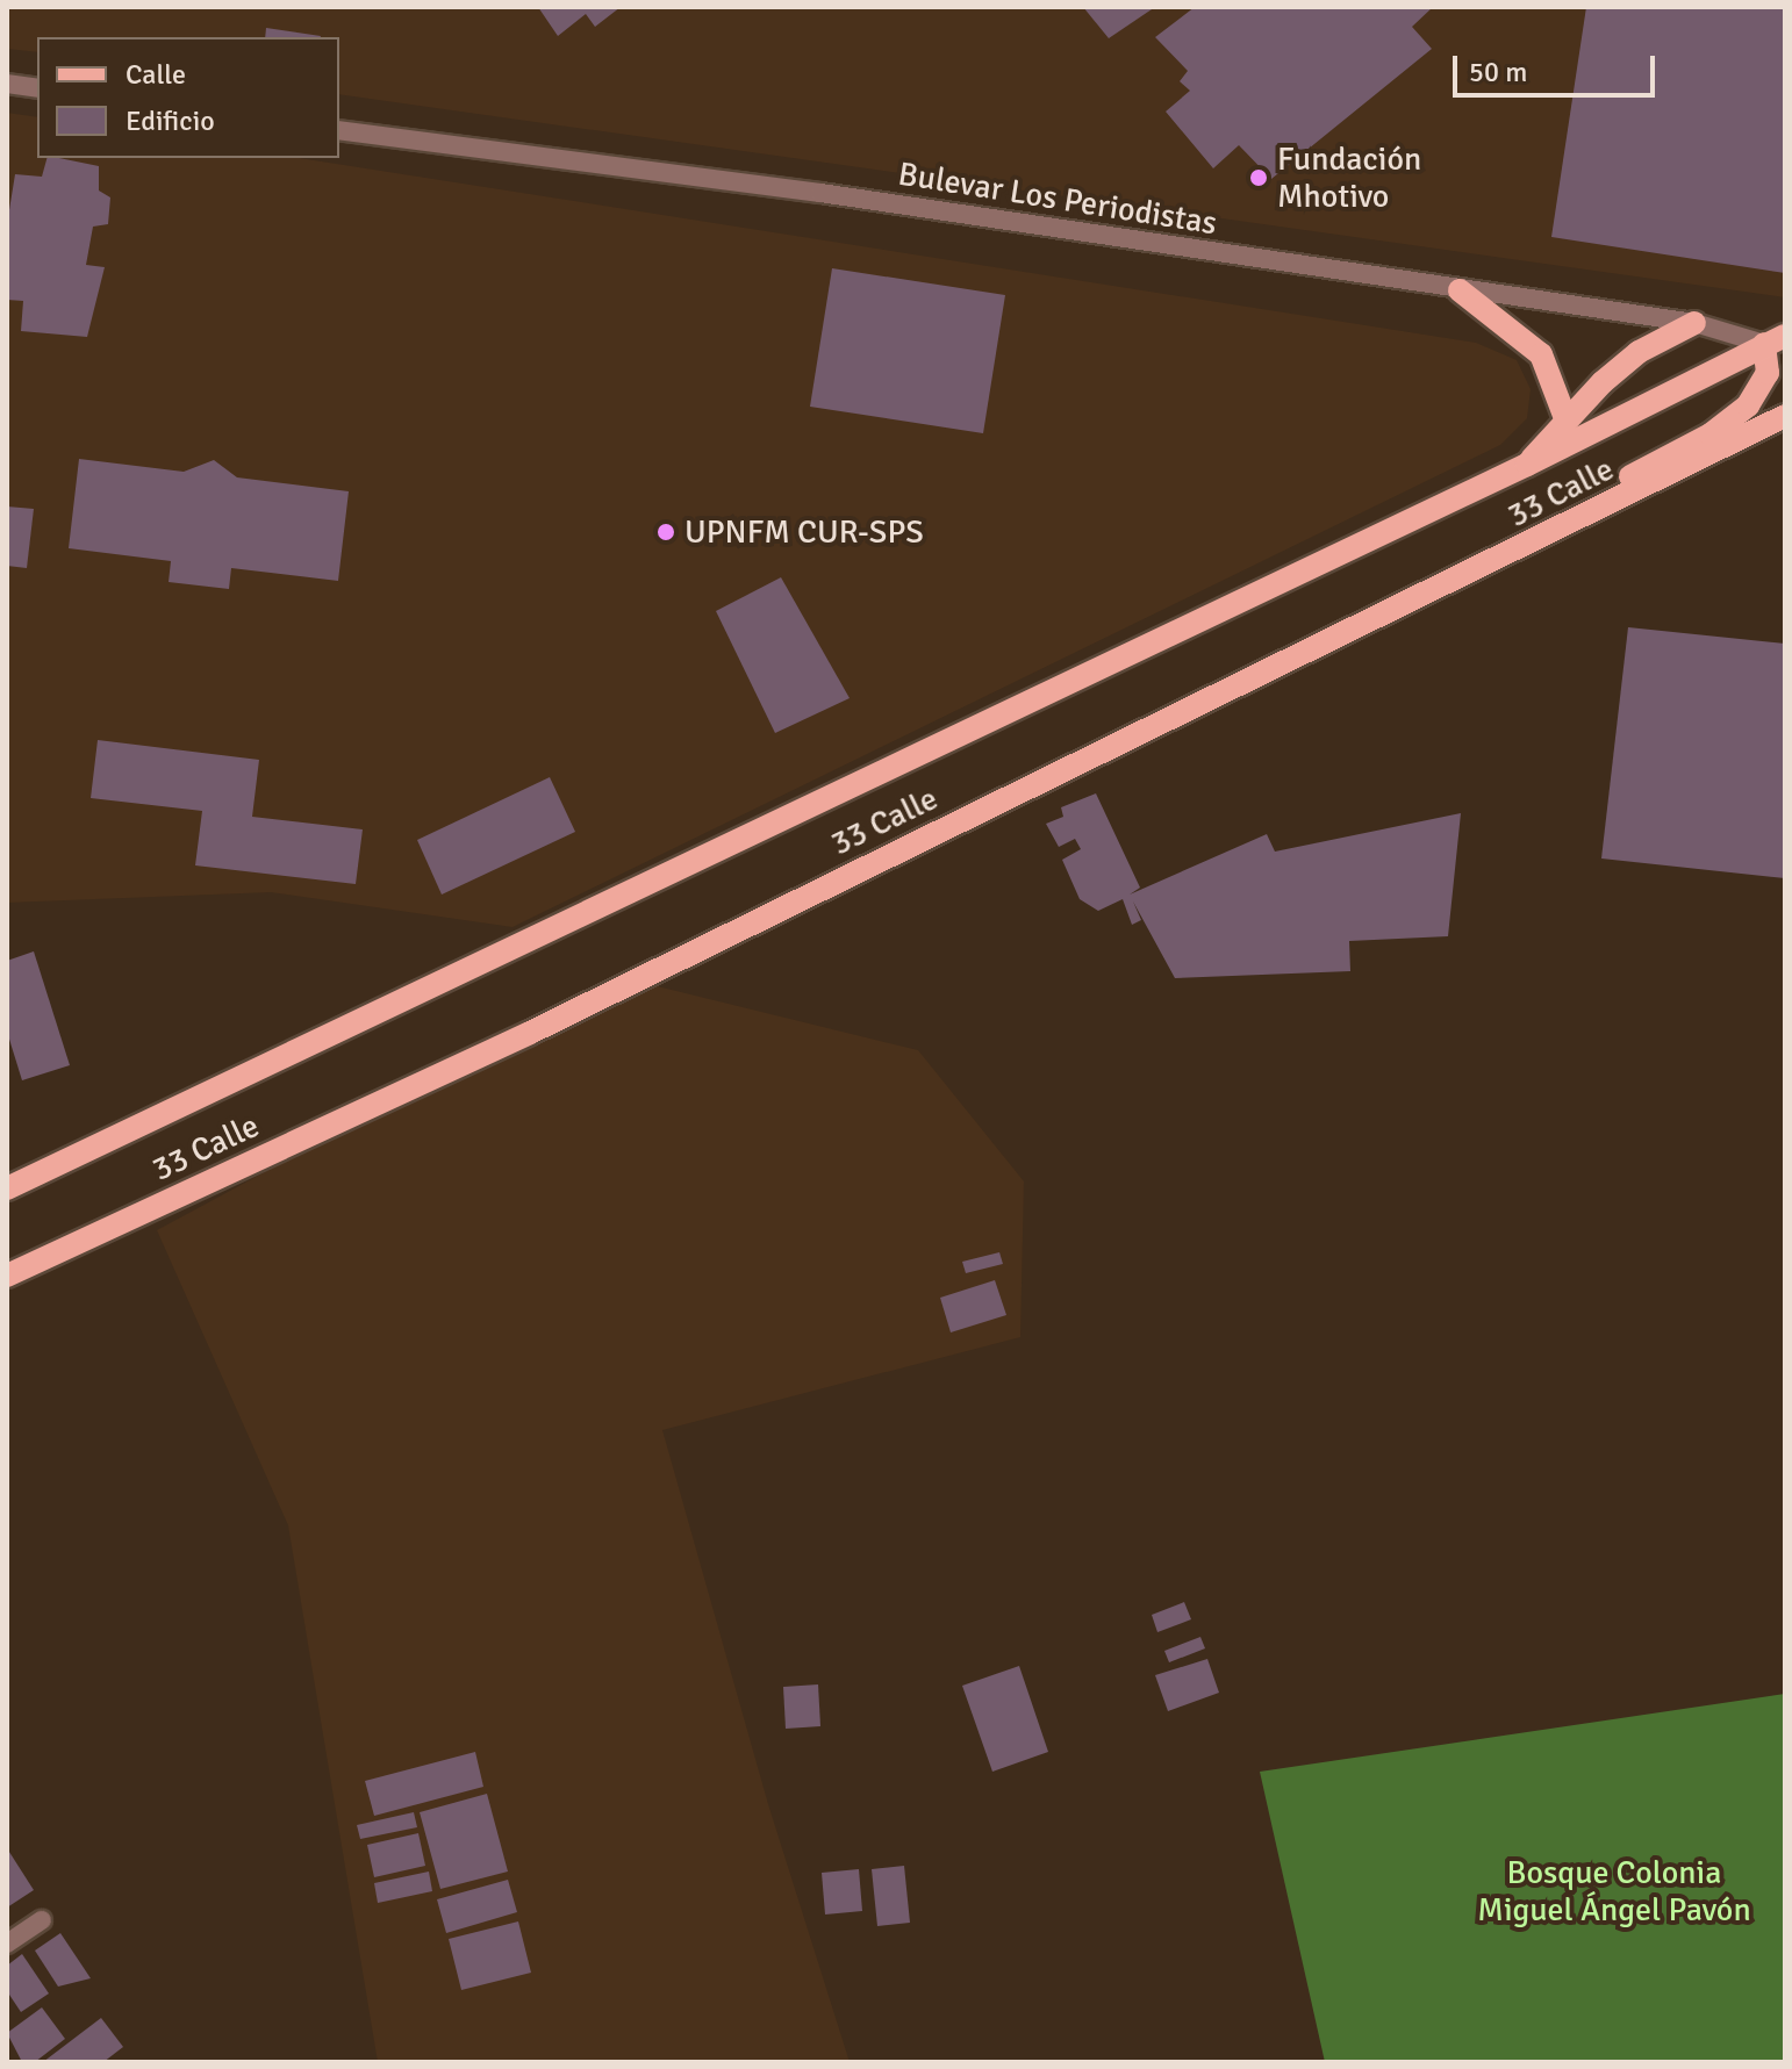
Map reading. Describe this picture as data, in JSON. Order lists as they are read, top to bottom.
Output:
{
  "streets": {
    "main road": ["33 Calle"],
    "street": ["Bulevar Los Periodistas"]
  },
  "crossings": [
    ["Bulevar Los Periodistas", "33 Calle"]
  ],
  "parks": ["Bosque Colonia Miguel Ángel Pavón"],
  "places": ["Fundación Mhotivo", "UPNFM CUR-SPS"],
  "legend": ["Calle", "Edificio"],
  "scale_bar": "50 m"
}
